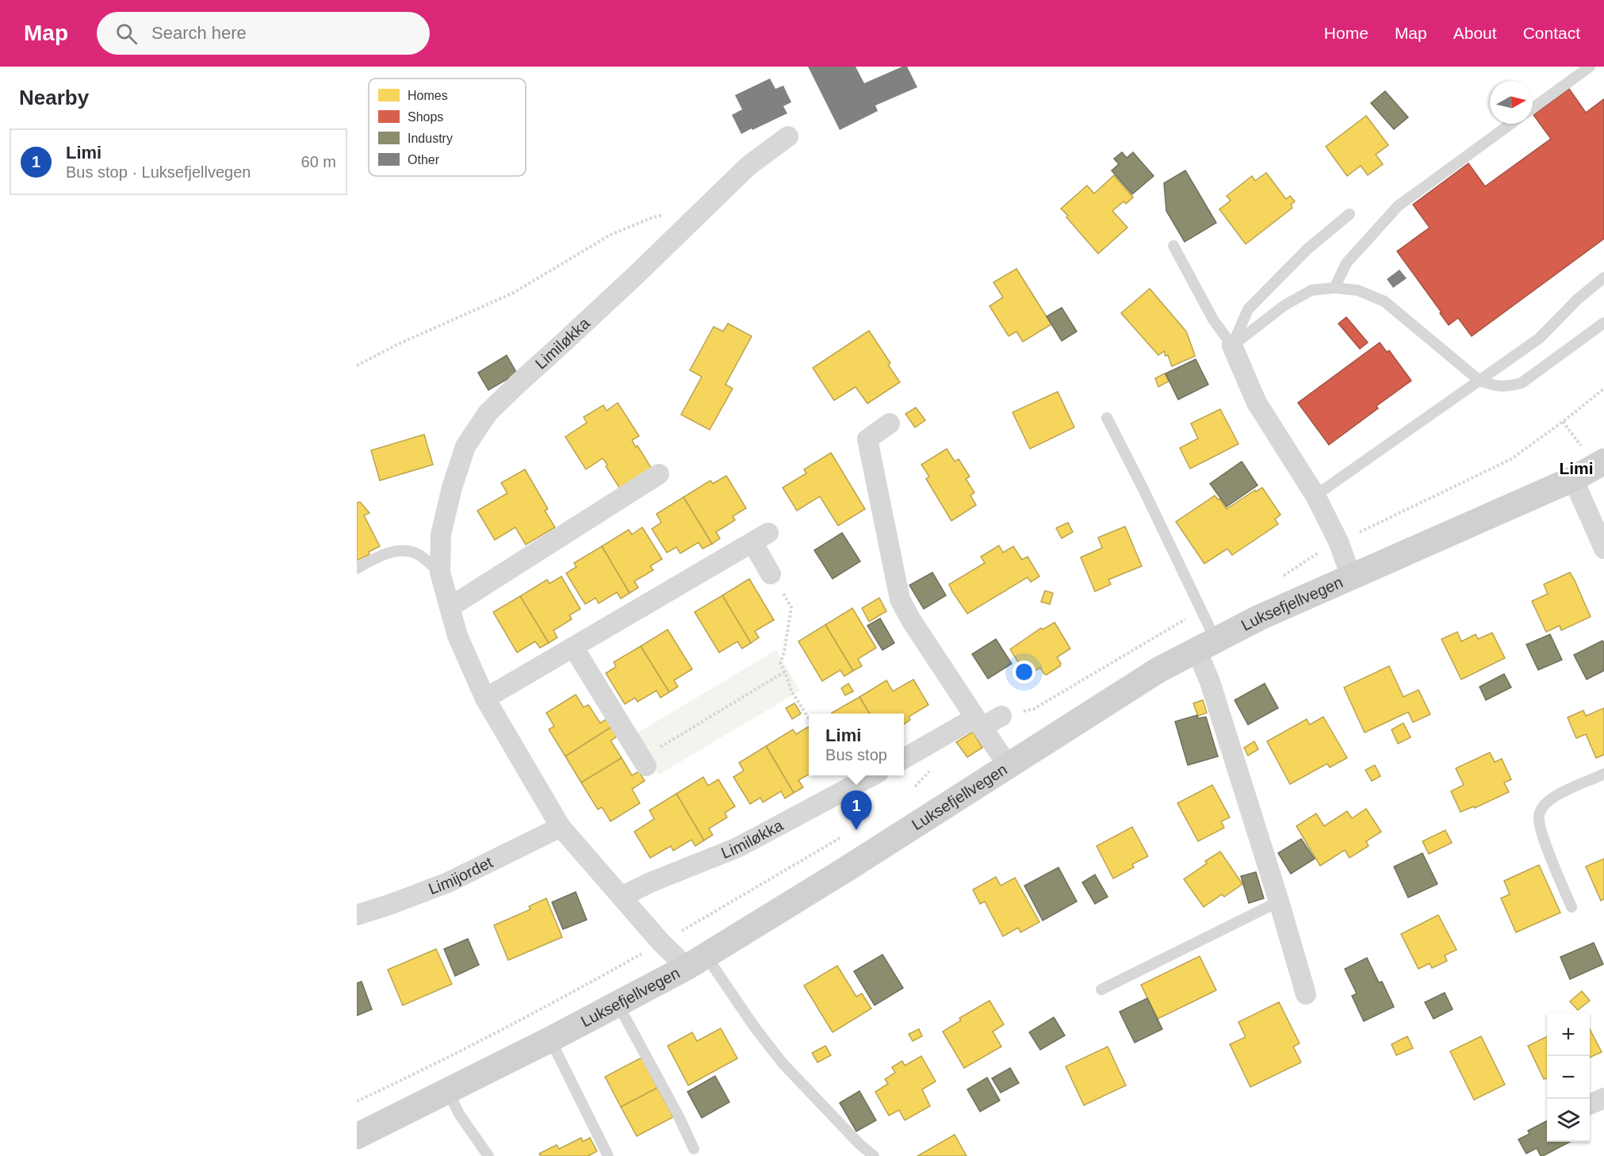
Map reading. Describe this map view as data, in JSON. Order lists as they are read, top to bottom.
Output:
{
  "streets": {
    "main road": ["Luksefjellvegen"],
    "street": ["Limiløkka", "Limijordet"]
  },
  "crossings": [
    ["Limiløkka", "Luksefjellvegen"],
    ["Limiløkka", "Limijordet"]
  ],
  "districts": ["Limi"],
  "legend": [
    "Homes",
    "Shops",
    "Industry",
    "Other"
  ],
  "north": "right",
  "page": {
    "header": "Map",
    "search": "Search here",
    "nav": [
      "Home",
      "Map",
      "About",
      "Contact"
    ],
    "heading": "Nearby",
    "list": [
      {
        "mark": "1",
        "name": "Limi",
        "note": "Bus stop · Luksefjellvegen",
        "value": "60 m"
      }
    ],
    "popup": ["Limi", "Bus stop"],
    "pins": "1",
    "map_buttons": ["+", "−"]
  }
}
